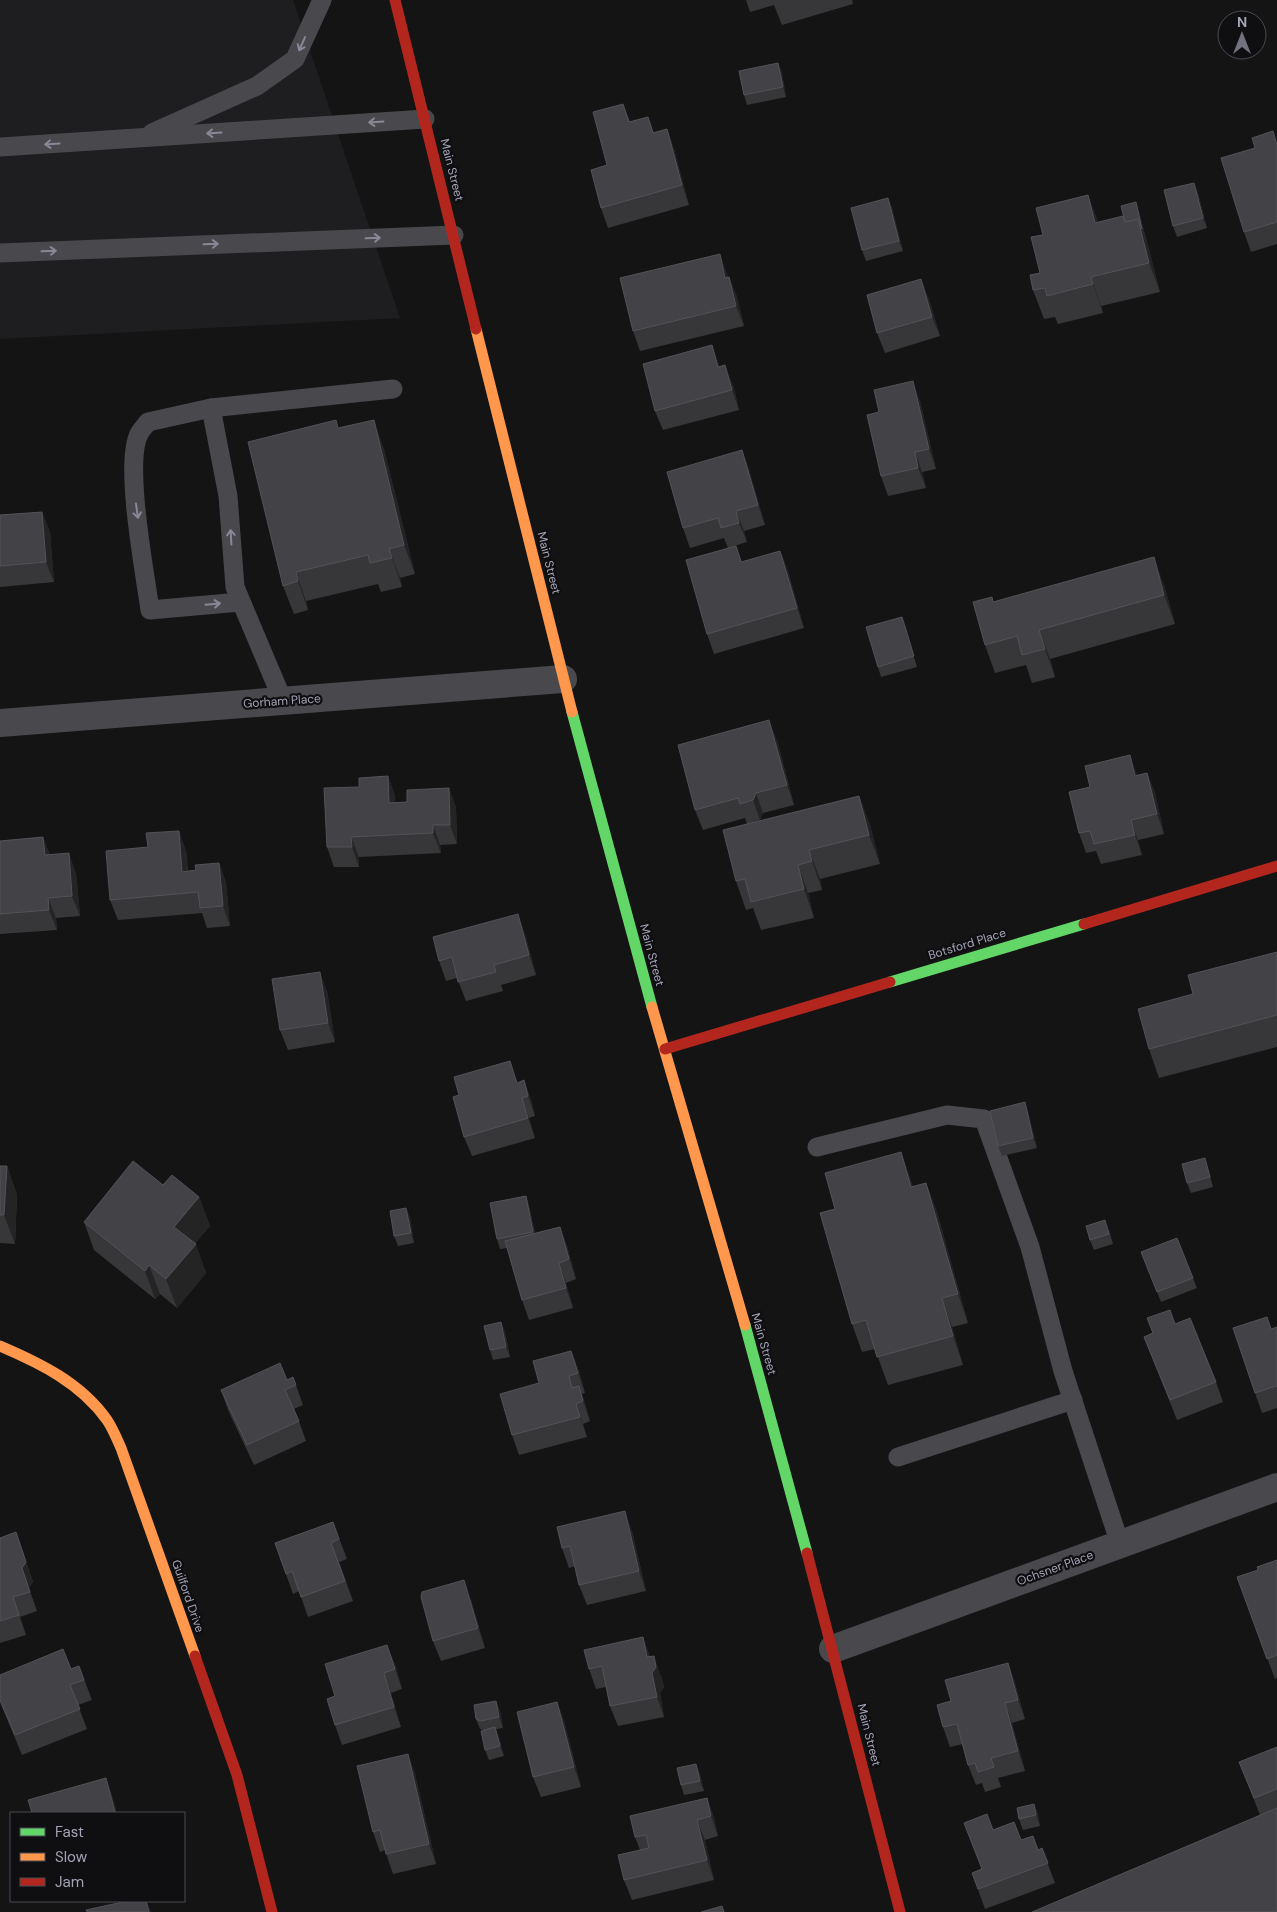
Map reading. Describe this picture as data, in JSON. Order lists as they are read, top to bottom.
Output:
{
  "streets": {
    "main road": ["Main Street", "Botsford Place", "Guilford Drive"],
    "street": ["Gorham Place", "Ochsner Place"]
  },
  "crossings": [
    ["Main Street", "Gorham Place"],
    ["Main Street", "Botsford Place"],
    ["Main Street", "Ochsner Place"]
  ],
  "legend": ["Fast", "Slow", "Jam"],
  "north": "top"
}
